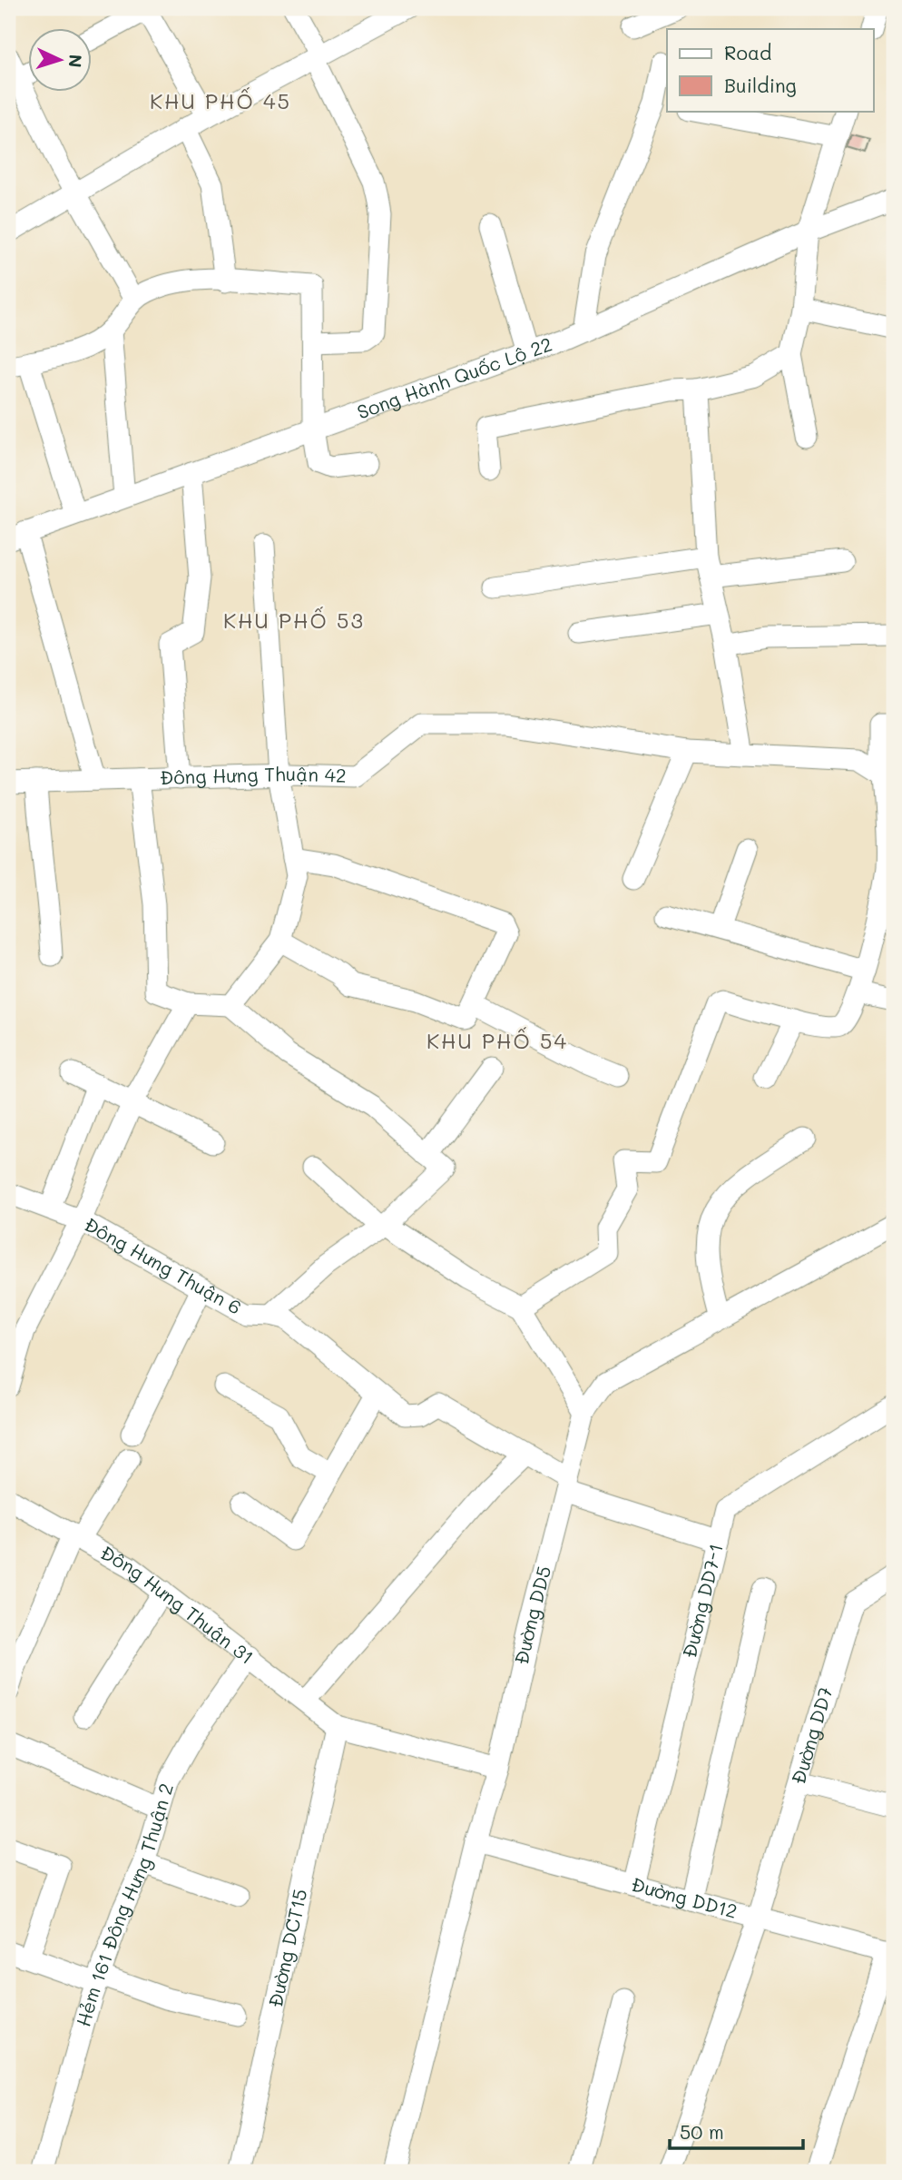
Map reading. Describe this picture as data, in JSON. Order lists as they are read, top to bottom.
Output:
{
  "streets": {
    "street": [
      "Song Hành Quốc Lộ 22",
      "Đông Hưng Thuận 42",
      "Đông Hưng Thuận 6",
      "Đường DD7-1",
      "Đông Hưng Thuận 31",
      "Đường DD5",
      "Đường DD7",
      "Đường DD12",
      "Hẻm 161 Đông Hưng Thuận 2",
      "Đường DCT15"
    ]
  },
  "crossings": [
    ["Đông Hưng Thuận 6", "Đường DD7-1"],
    ["Đông Hưng Thuận 6", "Đường DD5"],
    ["Đường DD7-1", "Đường DD12"],
    ["Đông Hưng Thuận 31", "Hẻm 161 Đông Hưng Thuận 2"],
    ["Đông Hưng Thuận 31", "Đường DCT15"],
    ["Đường DD5", "Đường DD12"],
    ["Đường DD7", "Đường DD12"]
  ],
  "districts": ["KHU PHỐ 45", "KHU PHỐ 53", "KHU PHỐ 54"],
  "legend": ["Road", "Building"],
  "scale_bar": "50 m",
  "north": "right"
}
